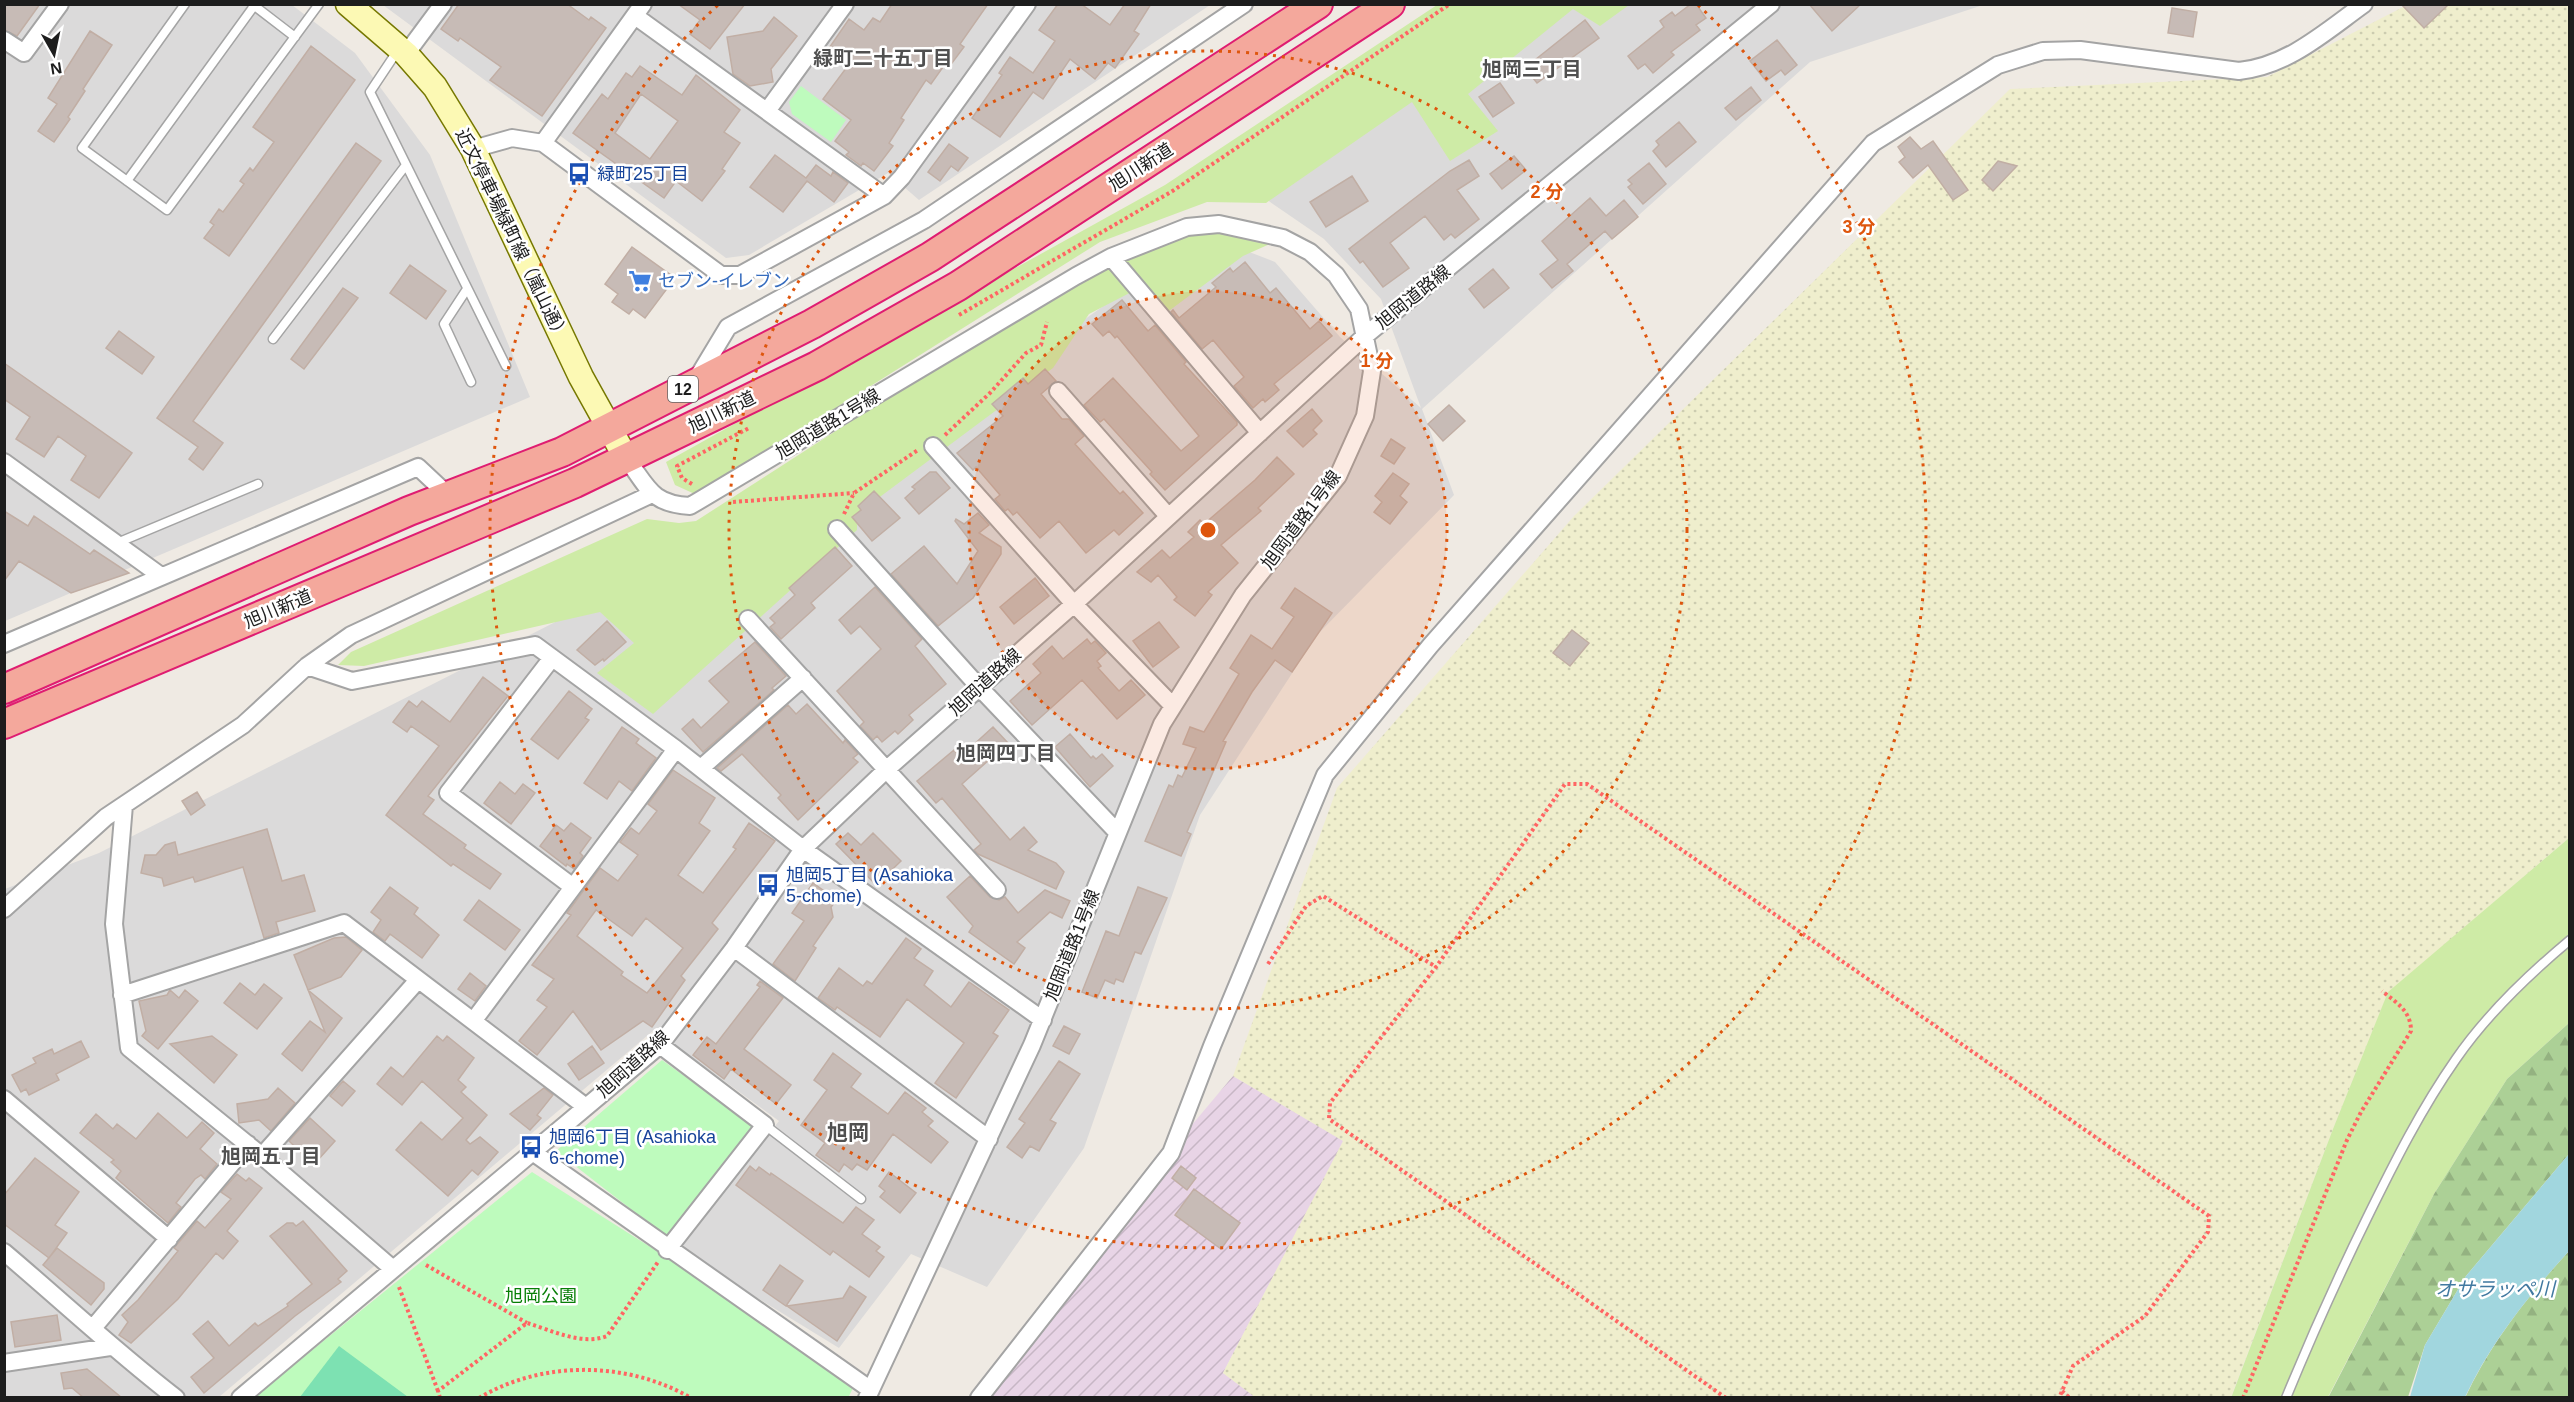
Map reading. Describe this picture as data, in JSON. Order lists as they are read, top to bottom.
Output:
{
  "streets": {
    "highway": ["旭川新道", "12"],
    "main road": ["近文停車場緑町線（嵐山通）"],
    "street": ["旭岡道路線", "旭岡道路1号線"]
  },
  "crossings": [
    ["旭川新道", "近文停車場緑町線（嵐山通）"],
    ["旭岡道路線", "旭岡道路1号線"]
  ],
  "districts": [
    "緑町二十五丁目",
    "旭岡三丁目",
    "旭岡四丁目",
    "旭岡",
    "旭岡五丁目"
  ],
  "water": ["オサラッペ川"],
  "parks": ["旭岡公園"],
  "places": {
    "bus stop": ["緑町25丁目", "旭岡5丁目 (Asahioka 5-chome)", "旭岡6丁目 (Asahioka 6-chome)"],
    "supermarket": ["セブン-イレブン"]
  },
  "north": "bottom",
  "rings": ["2 分", "3 分", "1 分"]
}
